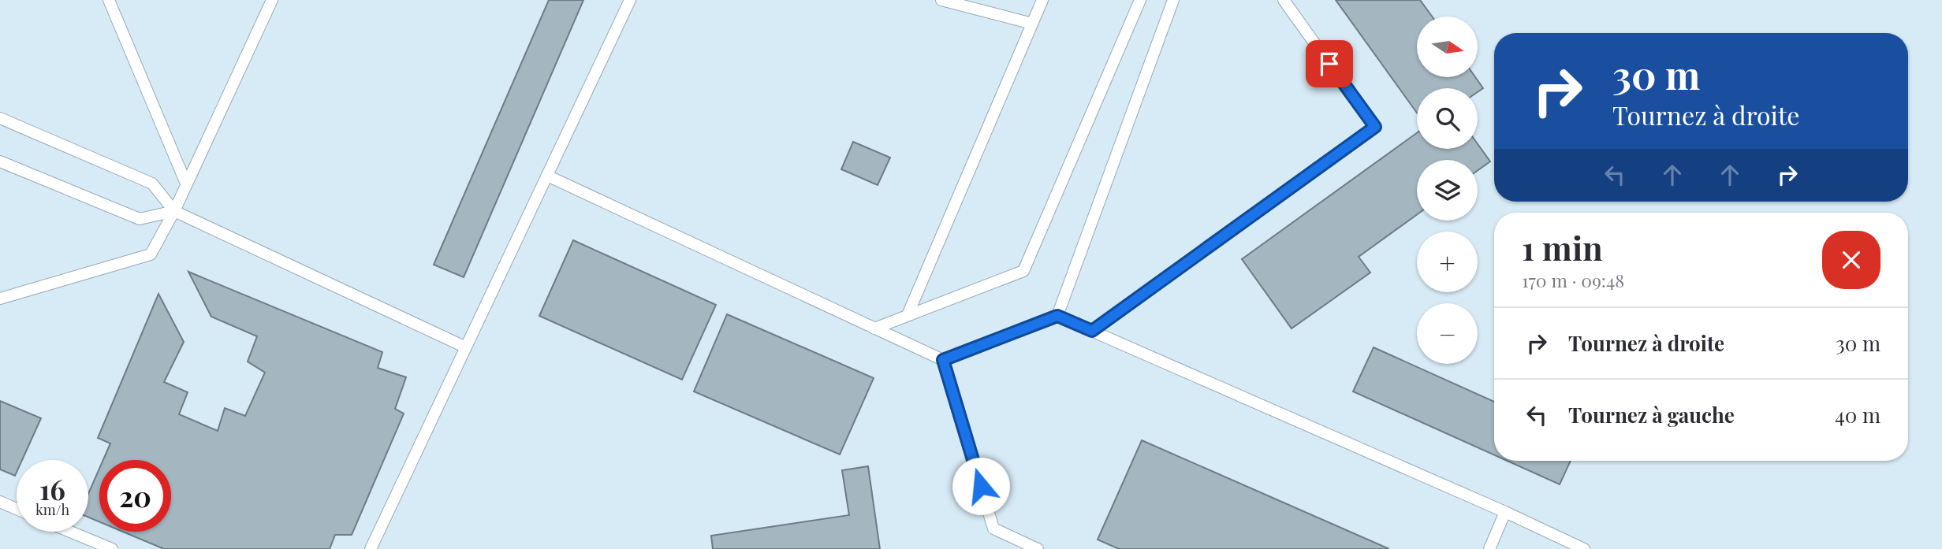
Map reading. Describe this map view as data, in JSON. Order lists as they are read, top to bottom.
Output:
{
  "north": "right",
  "page": {
    "map_buttons": ["+", "−"],
    "turn": ["30 m", "Tournez à droite"],
    "heading": ["1 min", "170 m · 09:48"],
    "list": [
      {
        "name": "Tournez à droite",
        "value": "30 m"
      },
      {
        "name": "Tournez à gauche",
        "value": "40 m"
      }
    ],
    "speed": "16 km/h",
    "limit": "20"
  }
}
